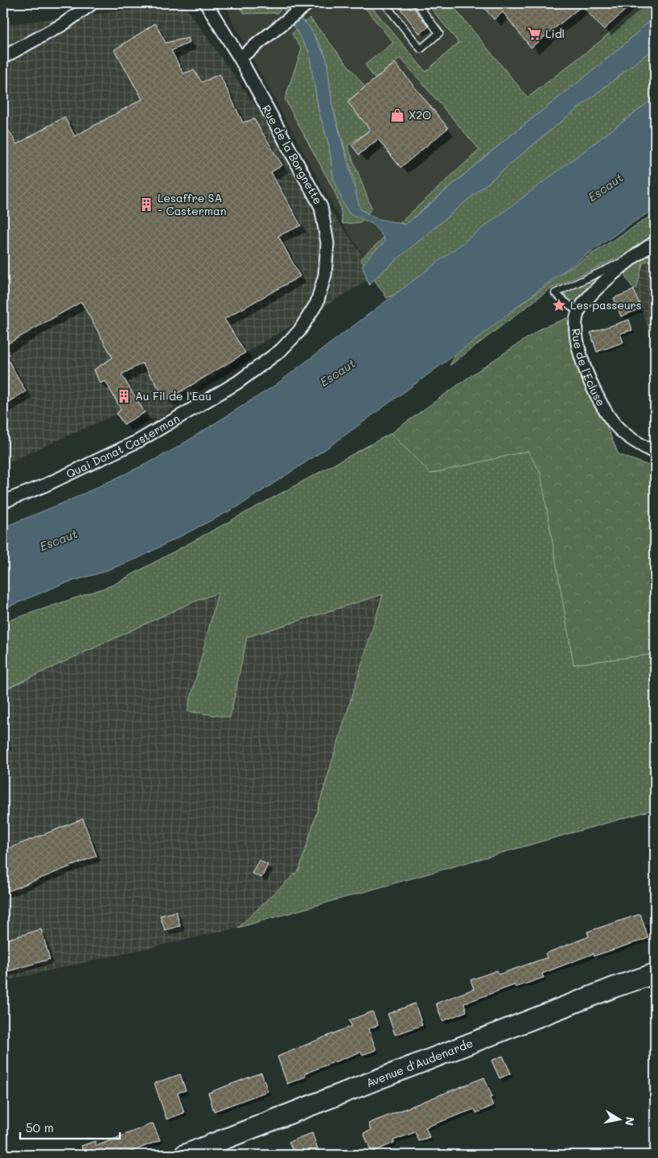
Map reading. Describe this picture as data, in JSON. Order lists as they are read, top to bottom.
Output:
{
  "streets": {
    "main road": ["Avenue d'Audenarde"],
    "street": ["Rue de la Borgnette", "Rue de l'Ecluse", "Quai Donat Casterman"]
  },
  "crossings": [
    ["Rue de la Borgnette", "Quai Donat Casterman"]
  ],
  "water": ["Escaut"],
  "places": {
    "supermarket": ["Lidl"],
    "shop": ["X2O"],
    "building": ["Lesaffre SA - Casterman", "Au Fil de l'Eau"],
    "place": ["Les passeurs"]
  },
  "scale_bar": "50 m",
  "north": "right"
}
